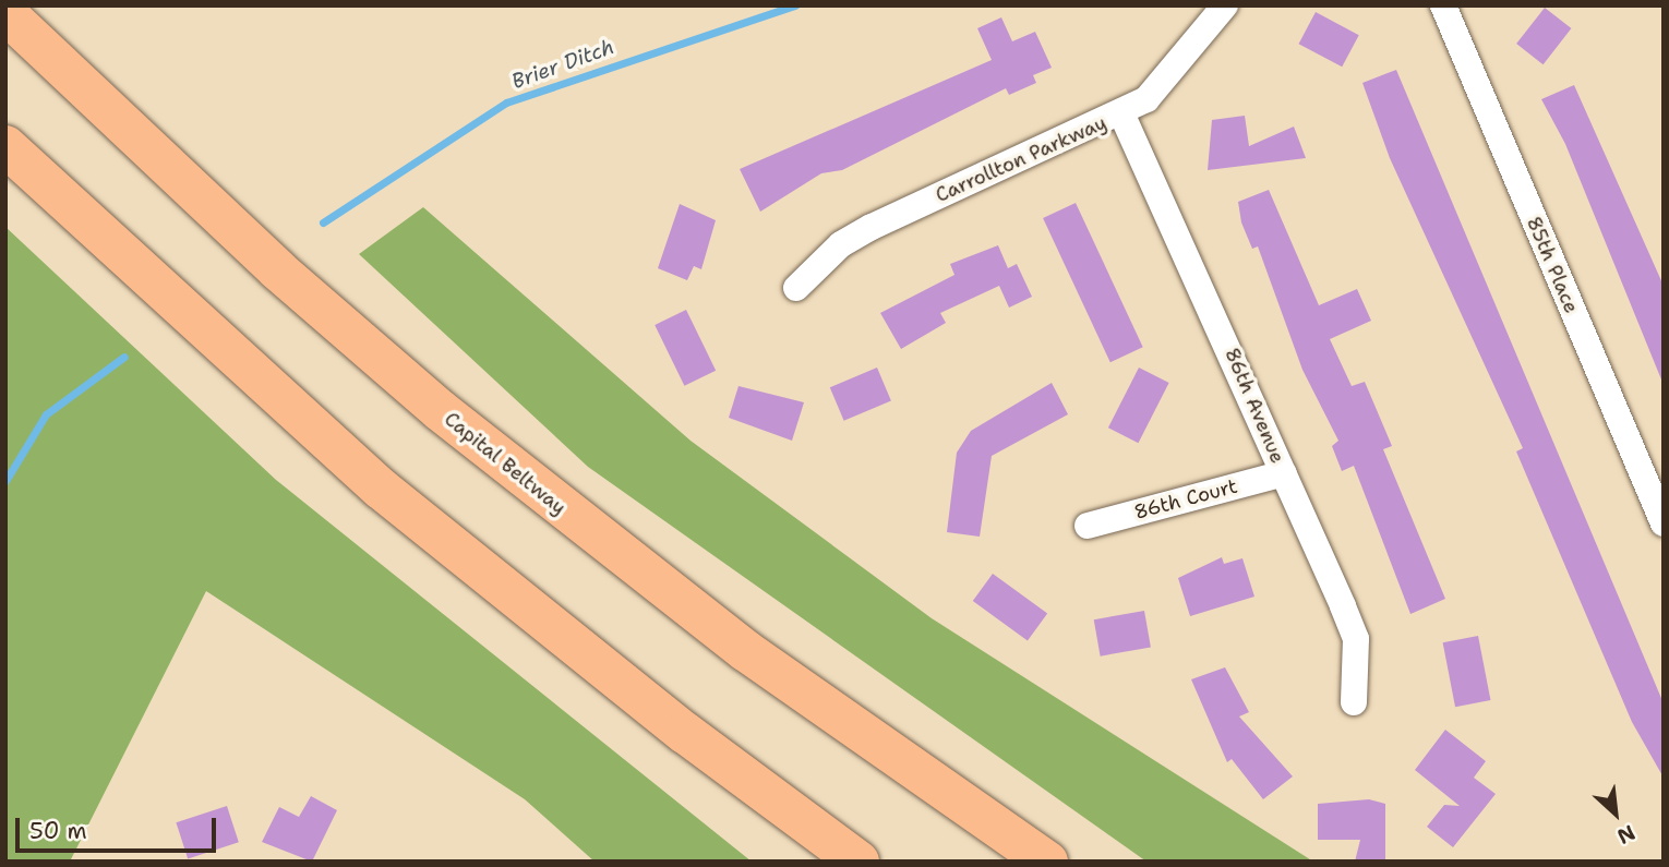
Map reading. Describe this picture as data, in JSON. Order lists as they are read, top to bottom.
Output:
{
  "streets": {
    "highway": ["Capital Beltway"],
    "street": [
      "Carrollton Parkway",
      "85th Place",
      "86th Avenue",
      "86th Court"
    ]
  },
  "crossings": [
    ["Carrollton Parkway", "86th Avenue"],
    ["86th Avenue", "86th Court"]
  ],
  "water": ["Brier Ditch"],
  "scale_bar": "50 m",
  "north": "bottom right"
}
